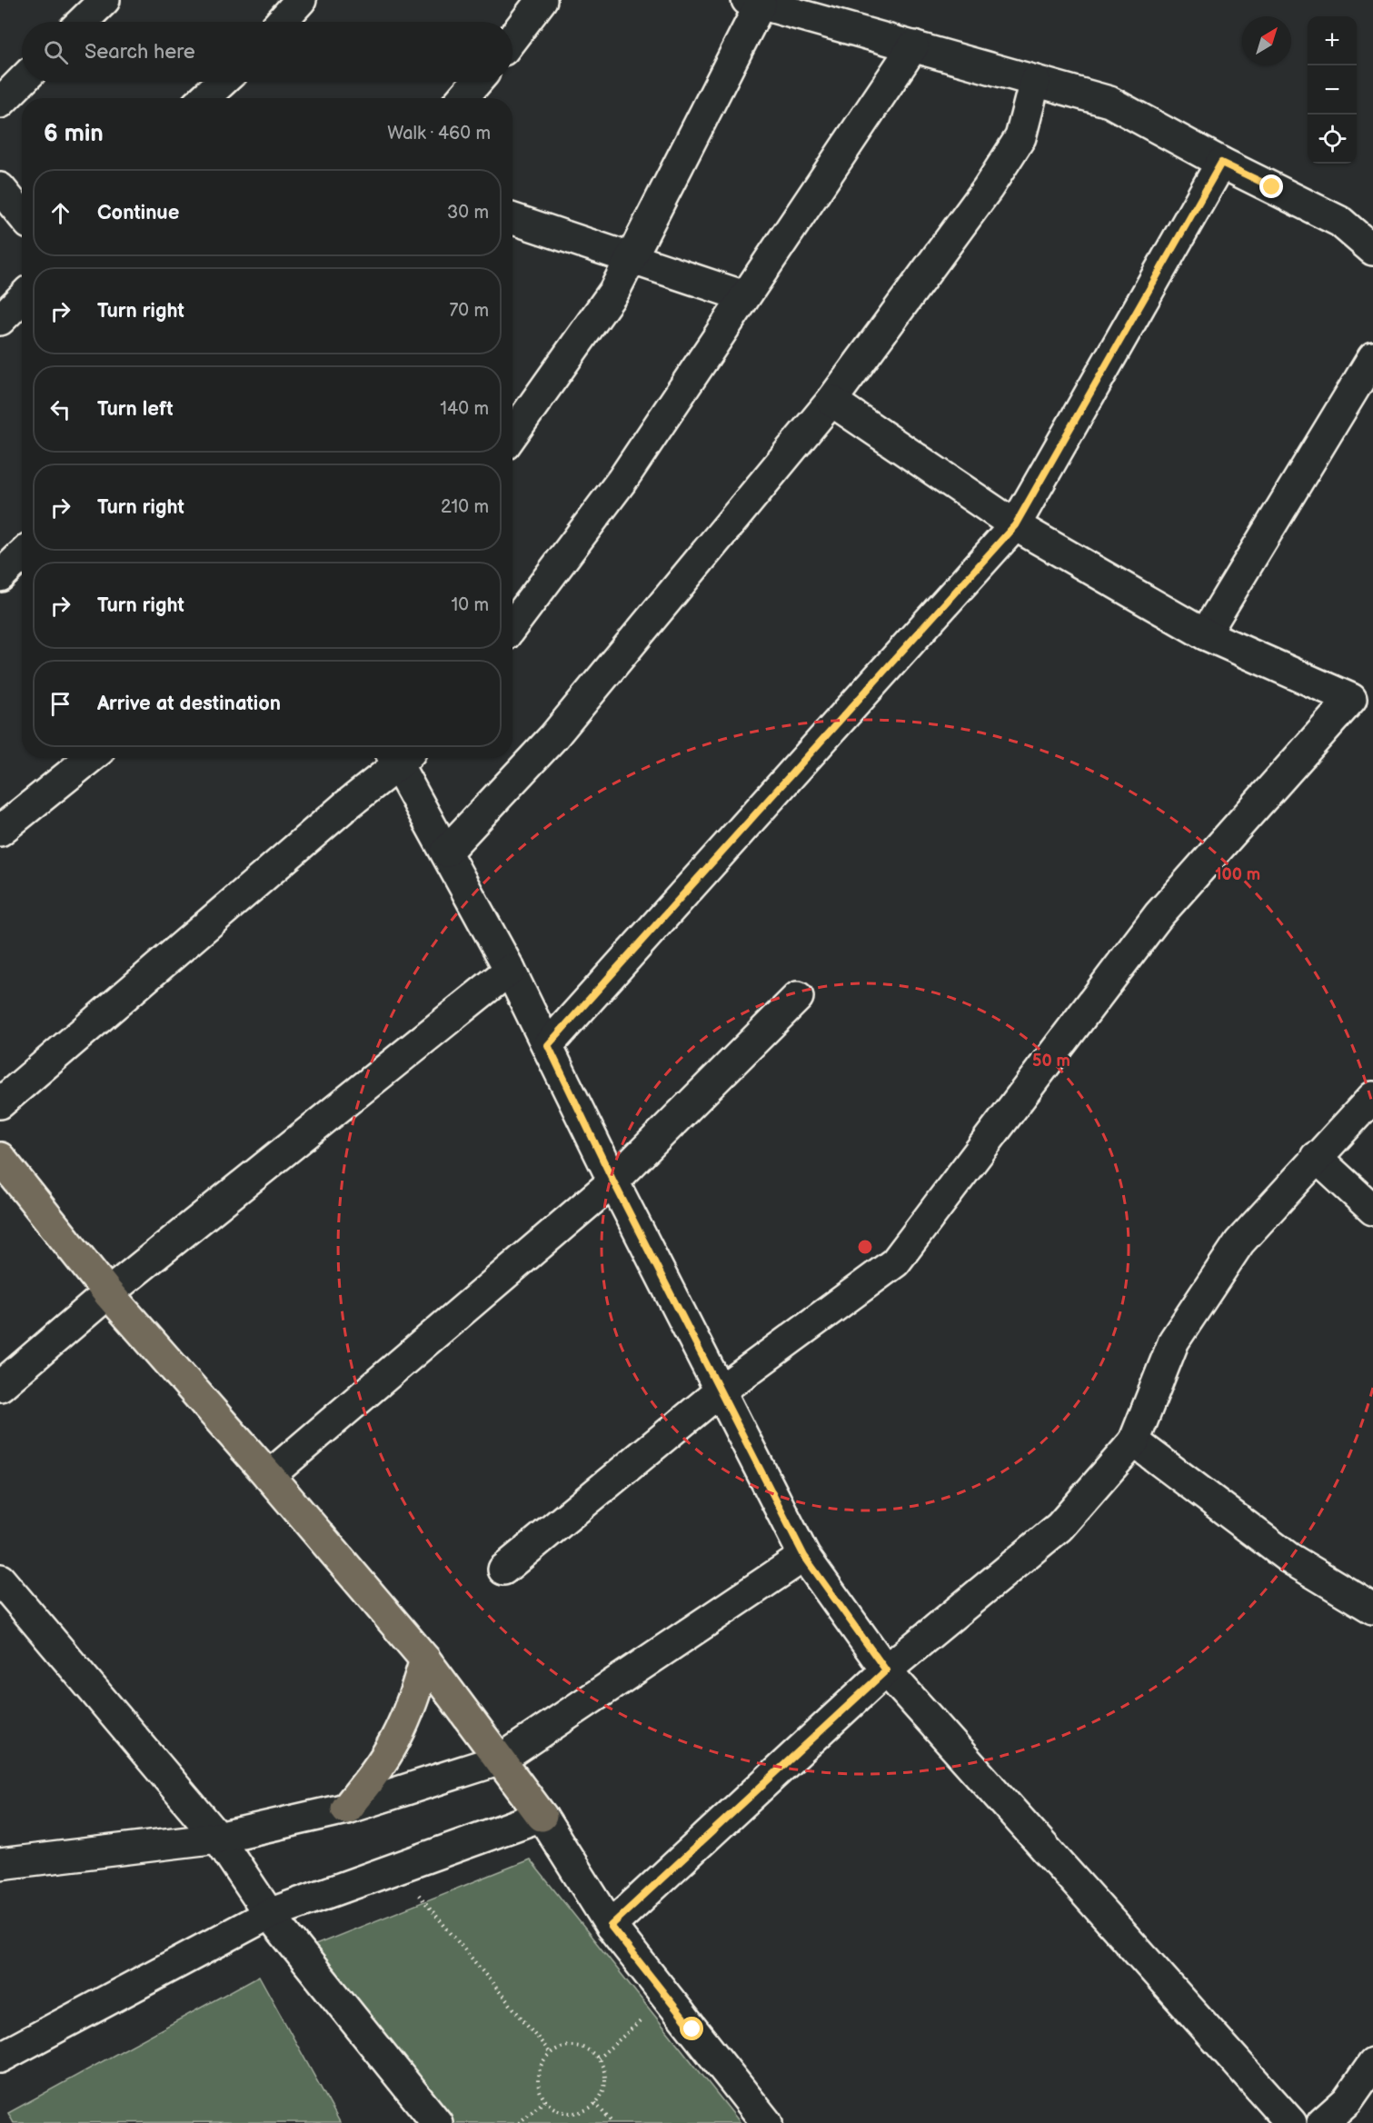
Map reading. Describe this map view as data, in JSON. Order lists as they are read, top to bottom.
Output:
{
  "north": "top right",
  "page": {
    "map_buttons": ["+", "−"],
    "search": "Search here",
    "heading": ["6 min", "Walk · 460 m"],
    "list": [
      ["Continue", "30 m"],
      ["Turn right", "70 m"],
      ["Turn left", "140 m"],
      ["Turn right", "210 m"],
      ["Turn right", "10 m"],
      "Arrive at destination"
    ]
  },
  "rings": ["100 m", "50 m"]
}
